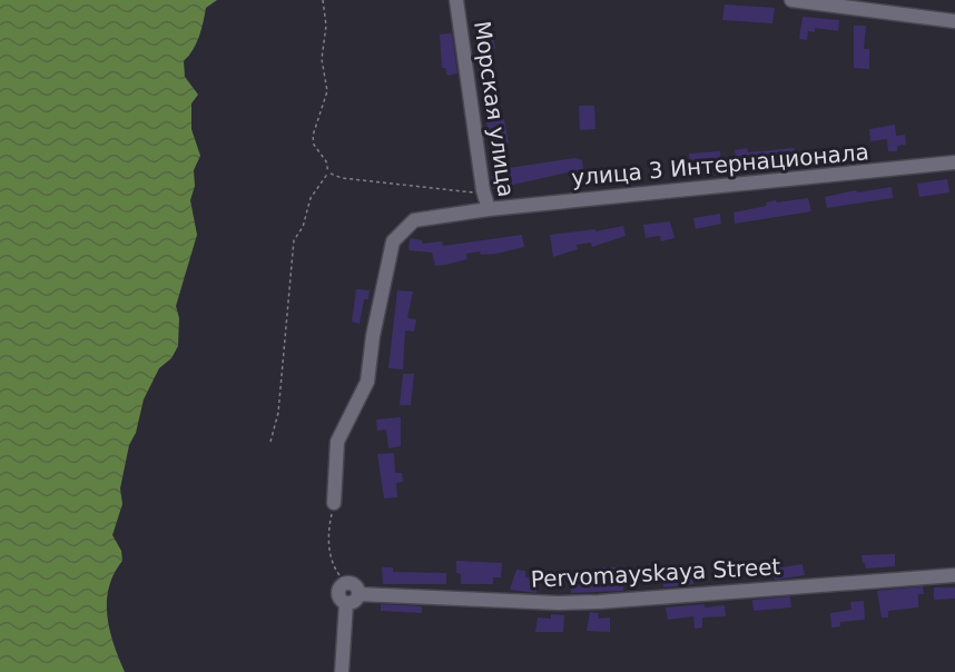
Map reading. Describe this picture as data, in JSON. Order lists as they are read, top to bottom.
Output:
{
  "streets": {
    "street": ["Морская улица", "улица 3 Интернационала", "Pervomayskaya Street"]
  },
  "crossings": [
    ["Морская улица", "улица 3 Интернационала"]
  ]
}
